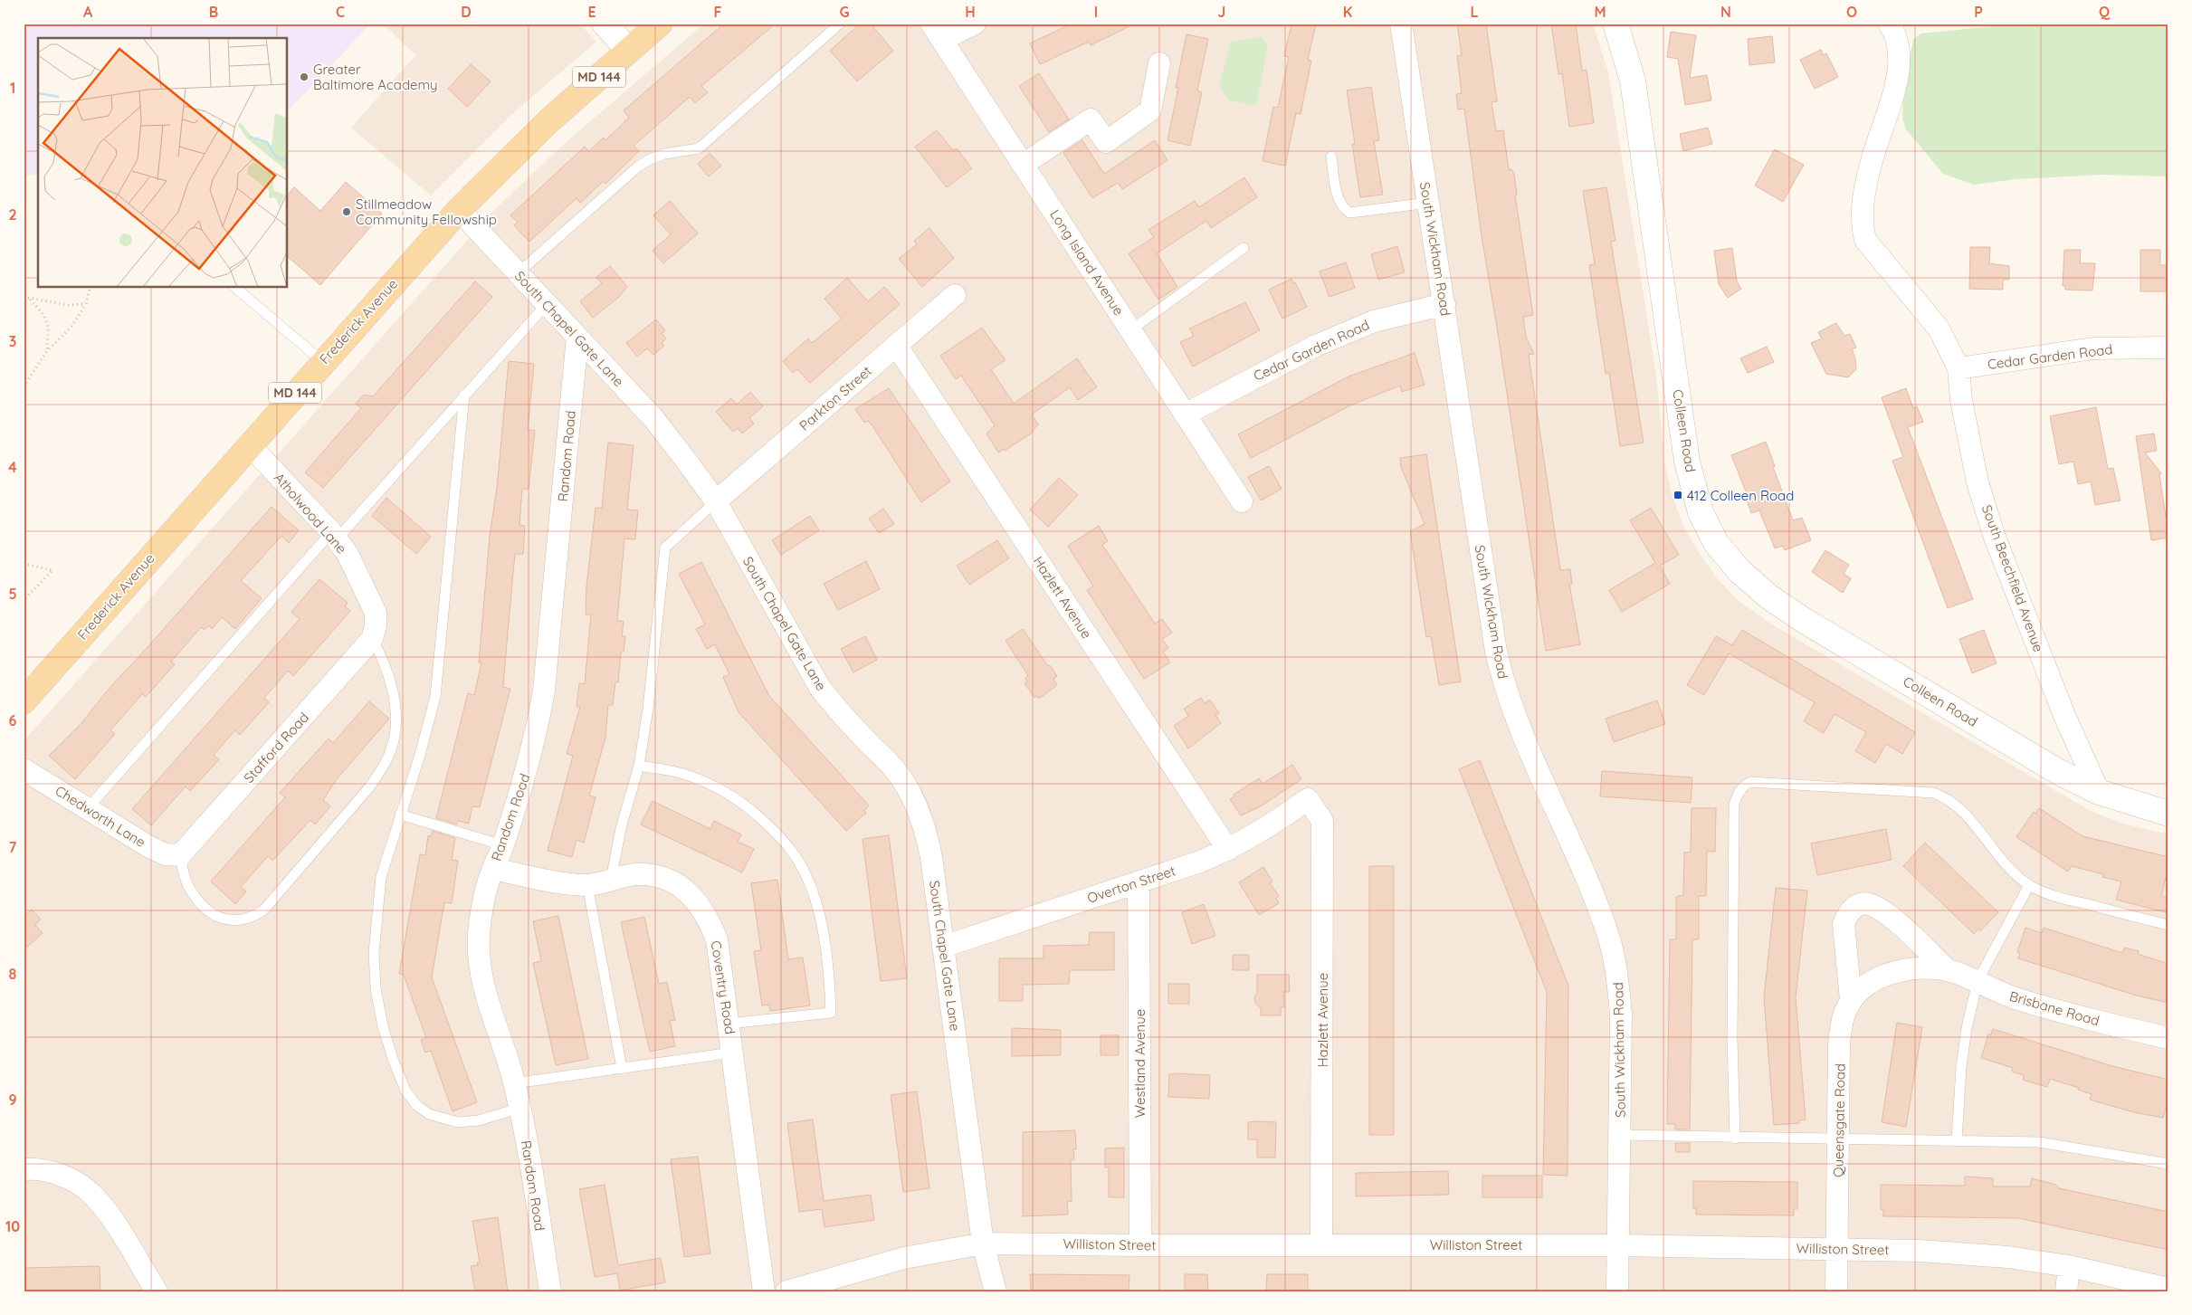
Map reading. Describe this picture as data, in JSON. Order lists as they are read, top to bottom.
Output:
{
  "streets": {
    "main road": ["MD 144", "Frederick Avenue"],
    "street": [
      "South Wickham Road",
      "Long Island Avenue",
      "South Chapel Gate Lane",
      "Cedar Garden Road",
      "Parkton Street",
      "Colleen Road",
      "Random Road",
      "Atholwood Lane",
      "South Beechfield Avenue",
      "Hazlett Avenue",
      "Stafford Road",
      "Chedworth Lane",
      "Overton Street",
      "Coventry Road",
      "Brisbane Road",
      "Westland Avenue",
      "Queensgate Road",
      "Williston Street"
    ]
  },
  "crossings": [
    ["South Wickham Road", "Cedar Garden Road"],
    ["South Wickham Road", "Williston Street"],
    ["Long Island Avenue", "Cedar Garden Road"],
    ["Frederick Avenue", "South Chapel Gate Lane"],
    ["Frederick Avenue", "Atholwood Lane"],
    ["South Chapel Gate Lane", "Parkton Street"],
    ["South Chapel Gate Lane", "Random Road"],
    ["South Chapel Gate Lane", "Overton Street"],
    ["South Chapel Gate Lane", "Williston Street"],
    ["Cedar Garden Road", "South Beechfield Avenue"],
    ["Parkton Street", "Hazlett Avenue"],
    ["Colleen Road", "South Beechfield Avenue"],
    ["Random Road", "Coventry Road"],
    ["Atholwood Lane", "Stafford Road"],
    ["Hazlett Avenue", "Overton Street"],
    ["Hazlett Avenue", "Williston Street"],
    ["Stafford Road", "Chedworth Lane"],
    ["Overton Street", "Westland Avenue"],
    ["Brisbane Road", "Queensgate Road"],
    ["Westland Avenue", "Williston Street"],
    ["Queensgate Road", "Williston Street"]
  ],
  "places": {
    "other": ["Greater Baltimore Academy", "Stillmeadow Community Fellowship"],
    "transit": ["412 Colleen Road"]
  },
  "grid": {
    "columns": [
      "A",
      "B",
      "C",
      "D",
      "E",
      "F",
      "G",
      "H",
      "I",
      "J",
      "K",
      "L",
      "M",
      "N",
      "O",
      "P",
      "Q"
    ],
    "rows": [
      "1",
      "2",
      "3",
      "4",
      "5",
      "6",
      "7",
      "8",
      "9",
      "10"
    ]
  }
}
